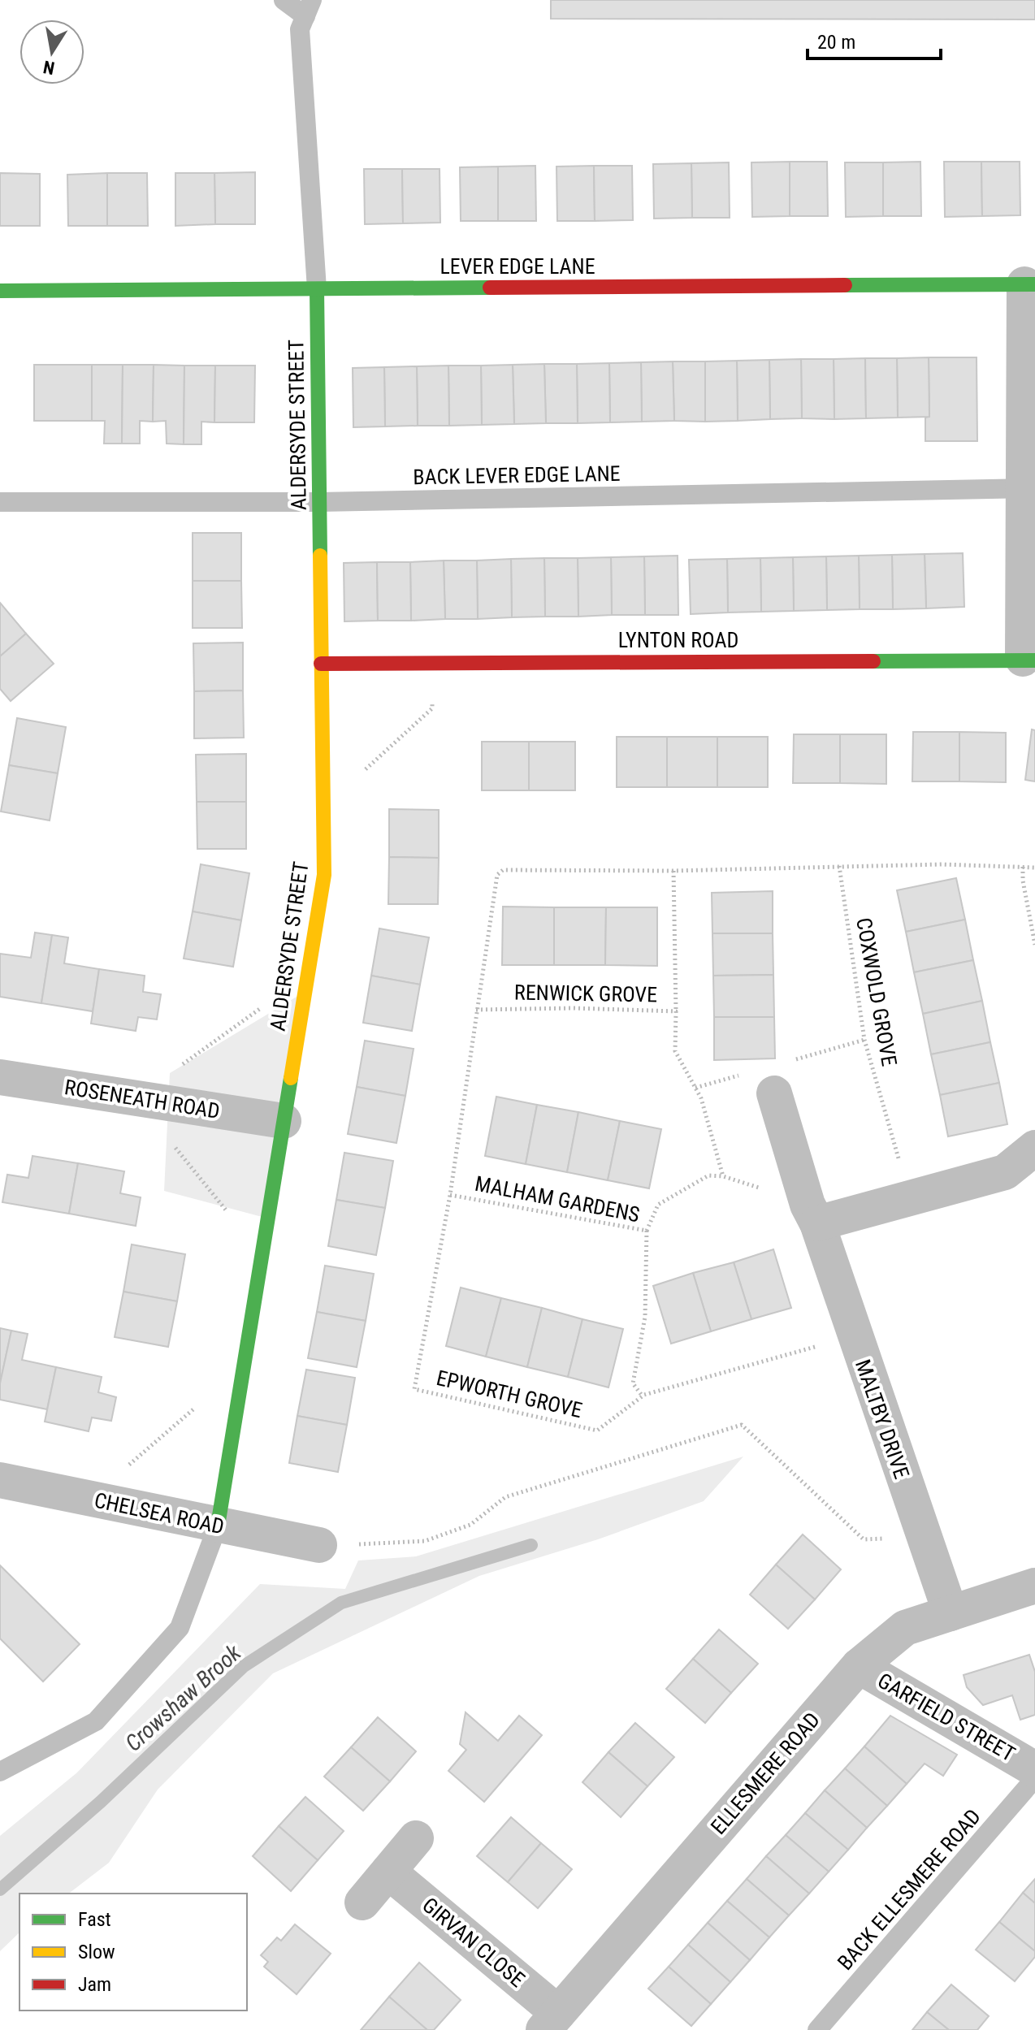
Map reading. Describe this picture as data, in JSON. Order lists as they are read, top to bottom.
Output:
{
  "streets": {
    "street": [
      "LEVER EDGE LANE",
      "ALDERSYDE STREET",
      "LYNTON ROAD",
      "ROSENEATH ROAD",
      "MALTBY DRIVE",
      "CHELSEA ROAD",
      "GARFIELD STREET",
      "ELLESMERE ROAD",
      "GIRVAN CLOSE"
    ],
    "lane": ["BACK LEVER EDGE LANE", "BACK ELLESMERE ROAD"],
    "path": [
      "COXWOLD GROVE",
      "RENWICK GROVE",
      "MALHAM GARDENS",
      "EPWORTH GROVE"
    ]
  },
  "crossings": [
    ["LEVER EDGE LANE", "ALDERSYDE STREET"],
    ["ALDERSYDE STREET", "BACK LEVER EDGE LANE"],
    ["ALDERSYDE STREET", "LYNTON ROAD"],
    ["ALDERSYDE STREET", "ROSENEATH ROAD"],
    ["ALDERSYDE STREET", "CHELSEA ROAD"],
    ["MALHAM GARDENS", "EPWORTH GROVE"],
    ["EPWORTH GROVE", "MALTBY DRIVE"],
    ["MALTBY DRIVE", "ELLESMERE ROAD"],
    ["GARFIELD STREET", "ELLESMERE ROAD"],
    ["ELLESMERE ROAD", "GIRVAN CLOSE"]
  ],
  "water": ["Crowshaw Brook"],
  "legend": ["Fast", "Slow", "Jam"],
  "scale_bar": "20 m",
  "north": "bottom"
}
